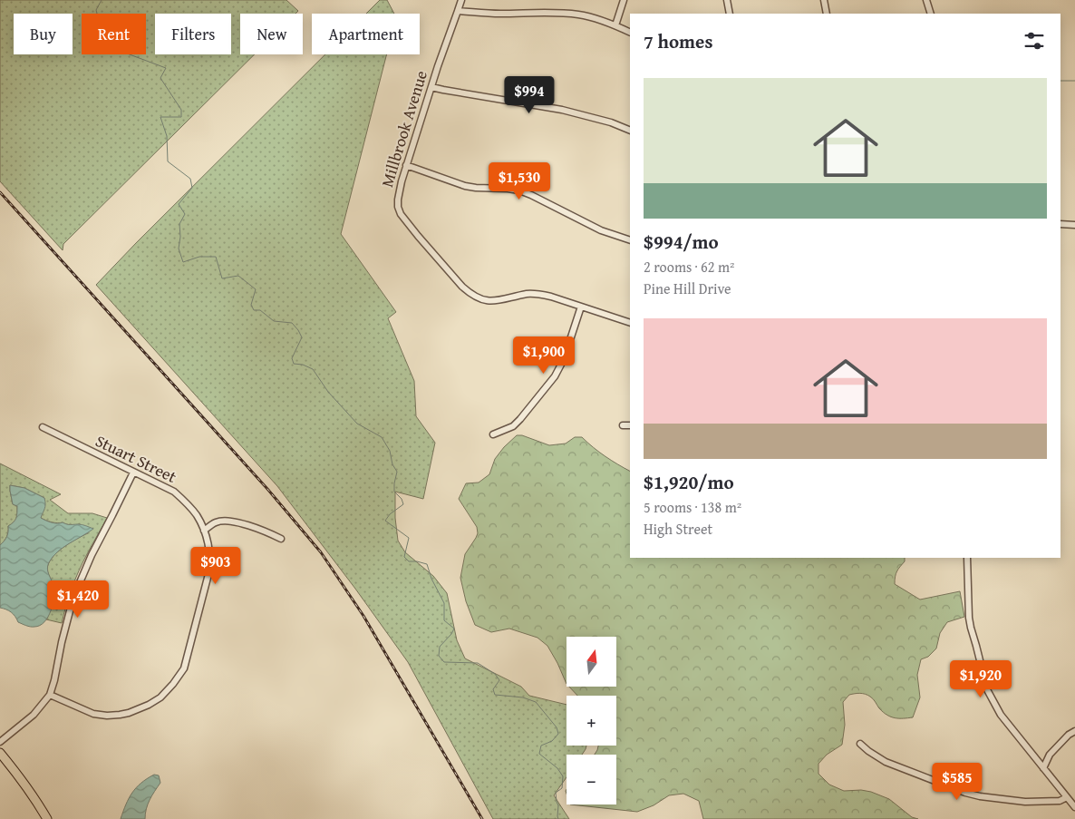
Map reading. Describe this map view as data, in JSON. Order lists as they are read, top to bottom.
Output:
{
  "streets": {
    "street": ["Millbrook Avenue", "Stuart Street"]
  },
  "north": "top",
  "page": {
    "chip": [
      "Buy",
      "Rent",
      "Filters",
      "New",
      "Apartment"
    ],
    "heading": "7 homes",
    "list": [
      {
        "name": "$994/mo",
        "note": "2 rooms · 62 m² · Pine Hill Drive"
      },
      {
        "name": "$1,920/mo",
        "note": "5 rooms · 138 m² · High Street"
      }
    ],
    "price": [
      "$994",
      "$1,530",
      "$1,900",
      "$903",
      "$1,420",
      "$1,920",
      "$585"
    ],
    "map_buttons": ["+", "−"]
  }
}
